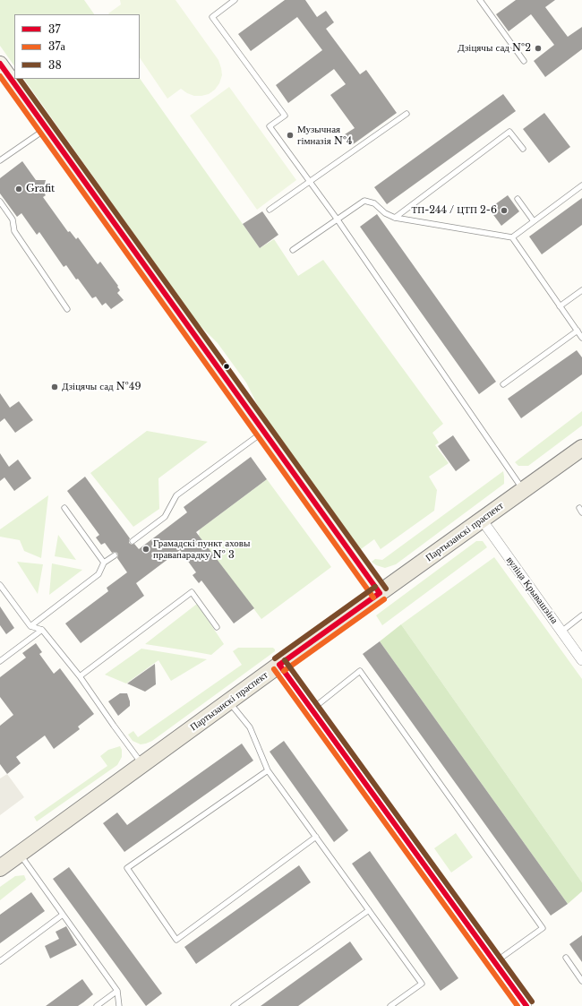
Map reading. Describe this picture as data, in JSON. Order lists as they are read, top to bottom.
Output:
{
  "streets": {
    "main road": ["Партызанскі праспект"],
    "street": ["вуліца Крывашэіна"]
  },
  "crossings": [
    ["Партызанскі праспект", "вуліца Крывашэіна"]
  ],
  "places": [
    "Дзіцячы сад №2",
    "Музычная гімназія №4",
    "Grafit",
    "ТП-244 / ЦТП 2-6",
    "Дзіцячы сад №49",
    "Грамадскі пункт аховы правапарадку № 3"
  ],
  "lines": ["transit line 37", "transit line 37а", "transit line 38"],
  "legend": ["37", "37а", "38"]
}
